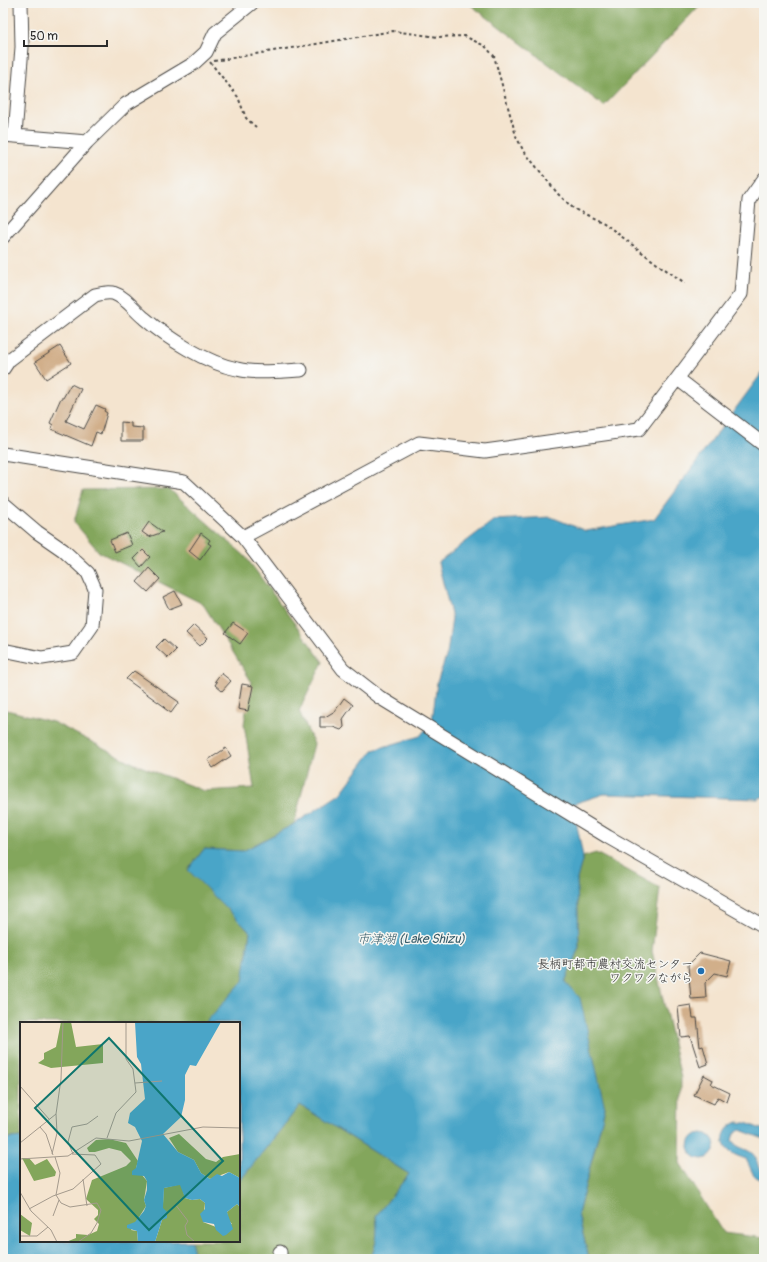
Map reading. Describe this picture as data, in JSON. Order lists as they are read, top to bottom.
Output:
{
  "water": ["市津湖 (Lake Shizu)"],
  "places": ["長柄町都市農村交流センター ワクワクながら"],
  "scale_bar": "50 m"
}
